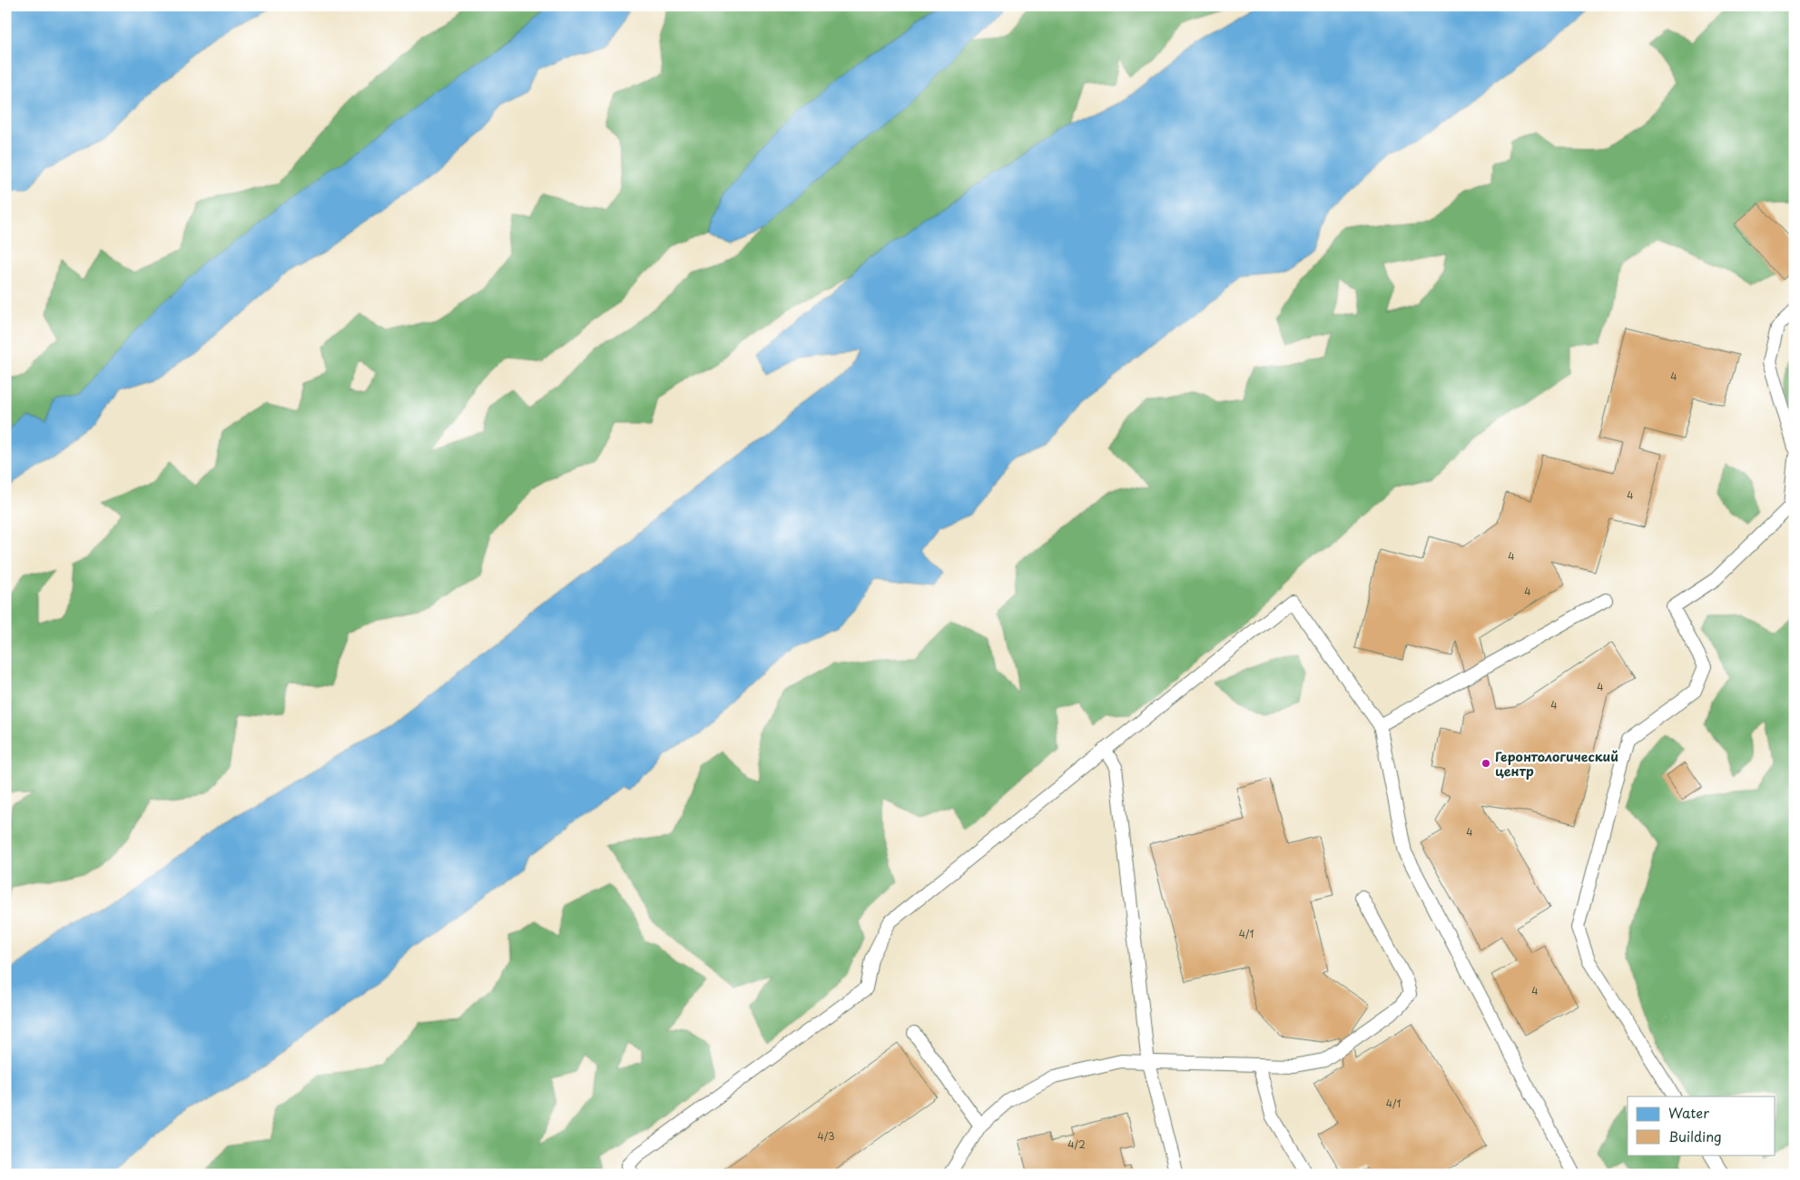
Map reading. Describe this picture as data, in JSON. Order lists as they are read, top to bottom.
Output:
{
  "places": ["Геронтологический центр"],
  "house_numbers": [
    "4",
    "4",
    "4",
    "4",
    "4",
    "4",
    "4",
    "4/1",
    "4",
    "4/1",
    "4/3",
    "4/2"
  ],
  "legend": ["Water", "Building"]
}
